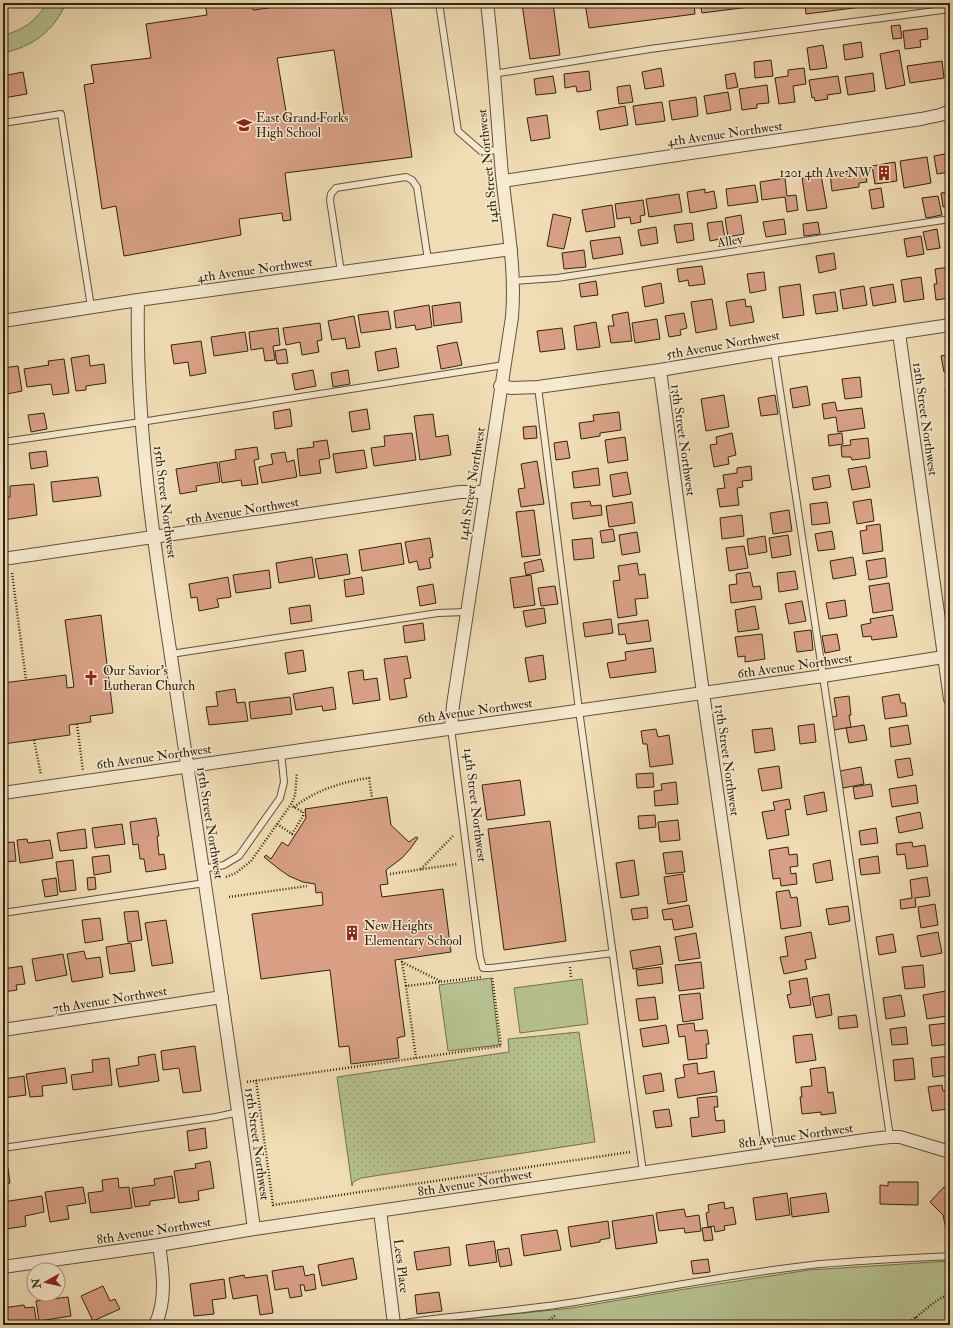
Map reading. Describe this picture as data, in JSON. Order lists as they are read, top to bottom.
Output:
{
  "streets": {
    "street": [
      "4th Avenue Northwest",
      "14th Street Northwest",
      "5th Avenue Northwest",
      "12th Street Northwest",
      "13th Street Northwest",
      "15th Street Northwest",
      "6th Avenue Northwest",
      "7th Avenue Northwest",
      "8th Avenue Northwest",
      "Lees Place"
    ],
    "lane": ["Alley"]
  },
  "crossings": [
    ["4th Avenue Northwest", "14th Street Northwest"],
    ["4th Avenue Northwest", "15th Street Northwest"],
    ["14th Street Northwest", "Alley"],
    ["14th Street Northwest", "5th Avenue Northwest"],
    ["14th Street Northwest", "6th Avenue Northwest"],
    ["5th Avenue Northwest", "12th Street Northwest"],
    ["5th Avenue Northwest", "13th Street Northwest"],
    ["5th Avenue Northwest", "15th Street Northwest"],
    ["12th Street Northwest", "6th Avenue Northwest"],
    ["13th Street Northwest", "6th Avenue Northwest"],
    ["13th Street Northwest", "8th Avenue Northwest"],
    ["15th Street Northwest", "6th Avenue Northwest"],
    ["15th Street Northwest", "7th Avenue Northwest"],
    ["15th Street Northwest", "8th Avenue Northwest"],
    ["8th Avenue Northwest", "Lees Place"]
  ],
  "places": {
    "school or university": ["East Grand Forks High School"],
    "building": ["1201 4th Ave NW", "New Heights Elementary School"],
    "church": ["Our Savior's Lutheran Church"]
  },
  "north": "left"
}
